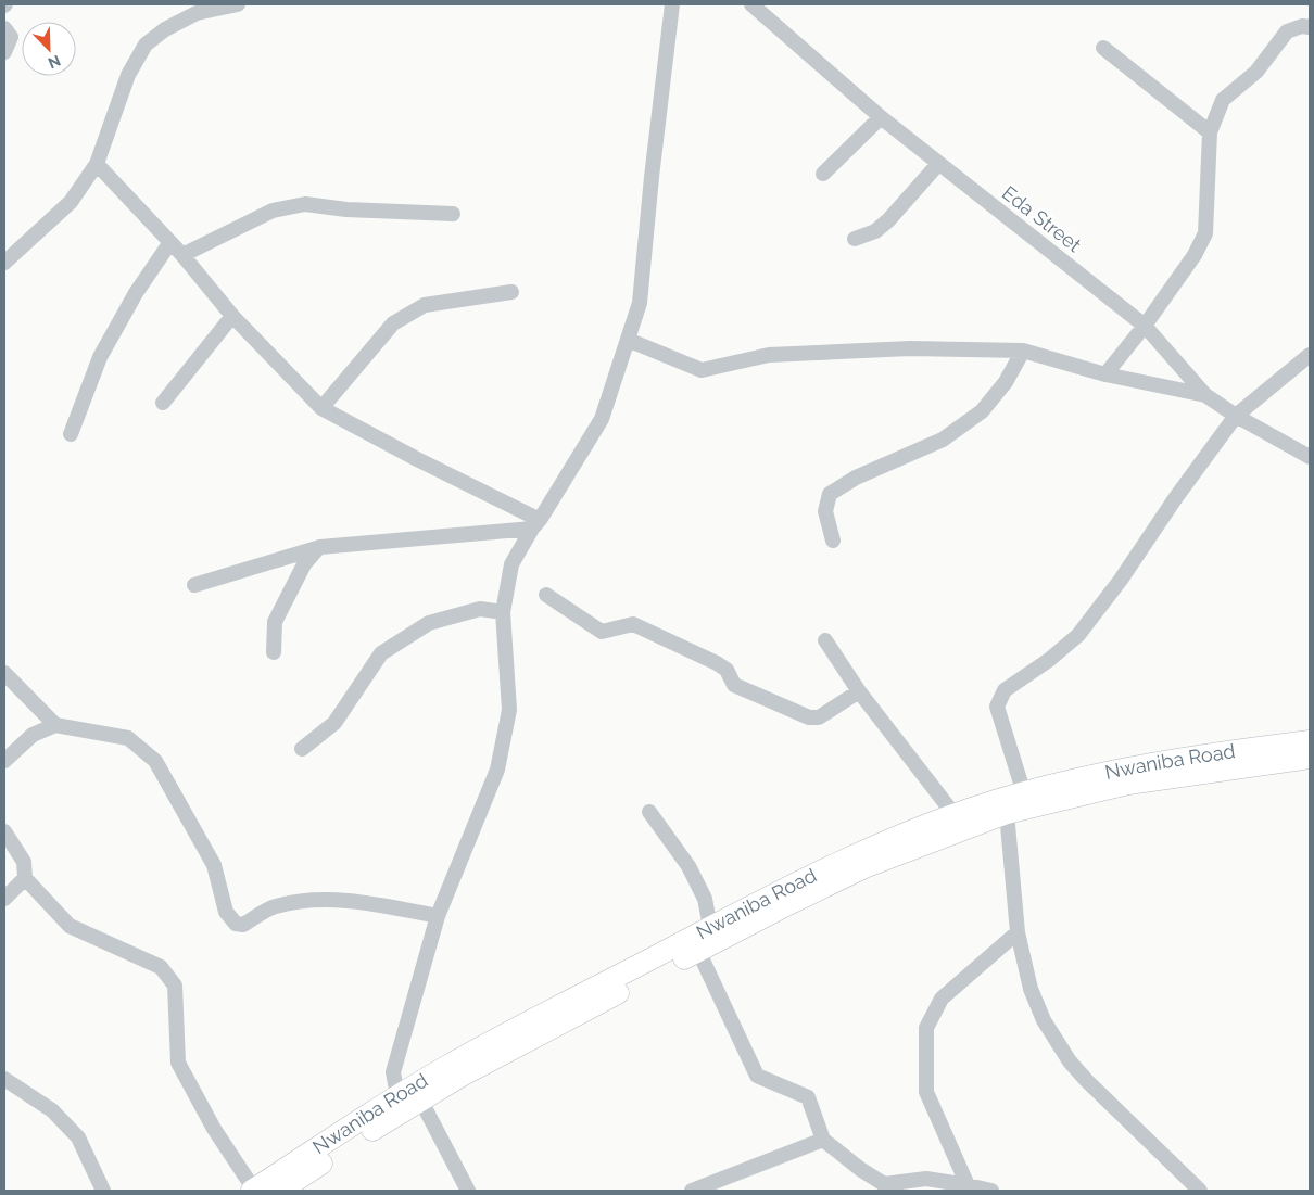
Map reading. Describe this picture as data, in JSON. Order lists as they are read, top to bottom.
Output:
{
  "streets": {
    "main road": ["Nwaniba Road"],
    "street": ["Eda Street"]
  },
  "north": "bottom right"
}
